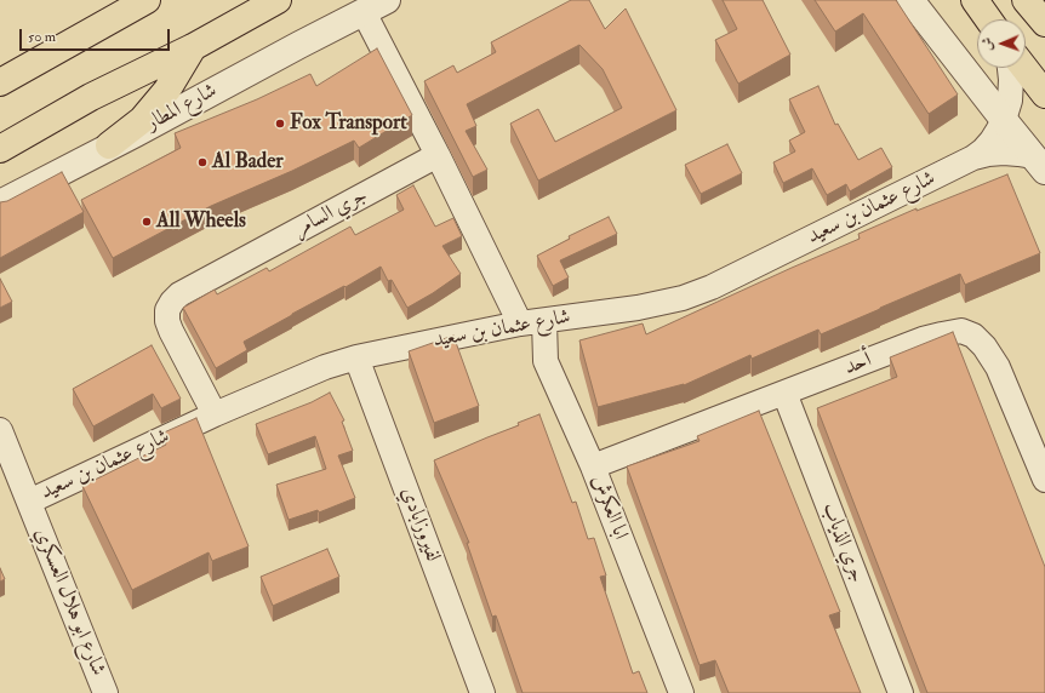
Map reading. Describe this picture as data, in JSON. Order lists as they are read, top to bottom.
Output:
{
  "streets": {
    "street": [
      "شارع المطار",
      "شارع عثمان بن سعيد",
      "جري السامر",
      "أحد",
      "ابا العكرش",
      "لفيروزابادي",
      "جري الذياب",
      "شارع ابو هلال العسكري"
    ]
  },
  "crossings": [
    ["شارع عثمان بن سعيد", "جري السامر"],
    ["شارع عثمان بن سعيد", "ابا العكرش"],
    ["شارع عثمان بن سعيد", "لفيروزابادي"],
    ["شارع عثمان بن سعيد", "شارع ابو هلال العسكري"],
    ["أحد", "ابا العكرش"],
    ["أحد", "جري الذياب"]
  ],
  "places": ["Fox Transport", "Al Bader", "All Wheels"],
  "scale_bar": "50 m",
  "north": "left"
}
